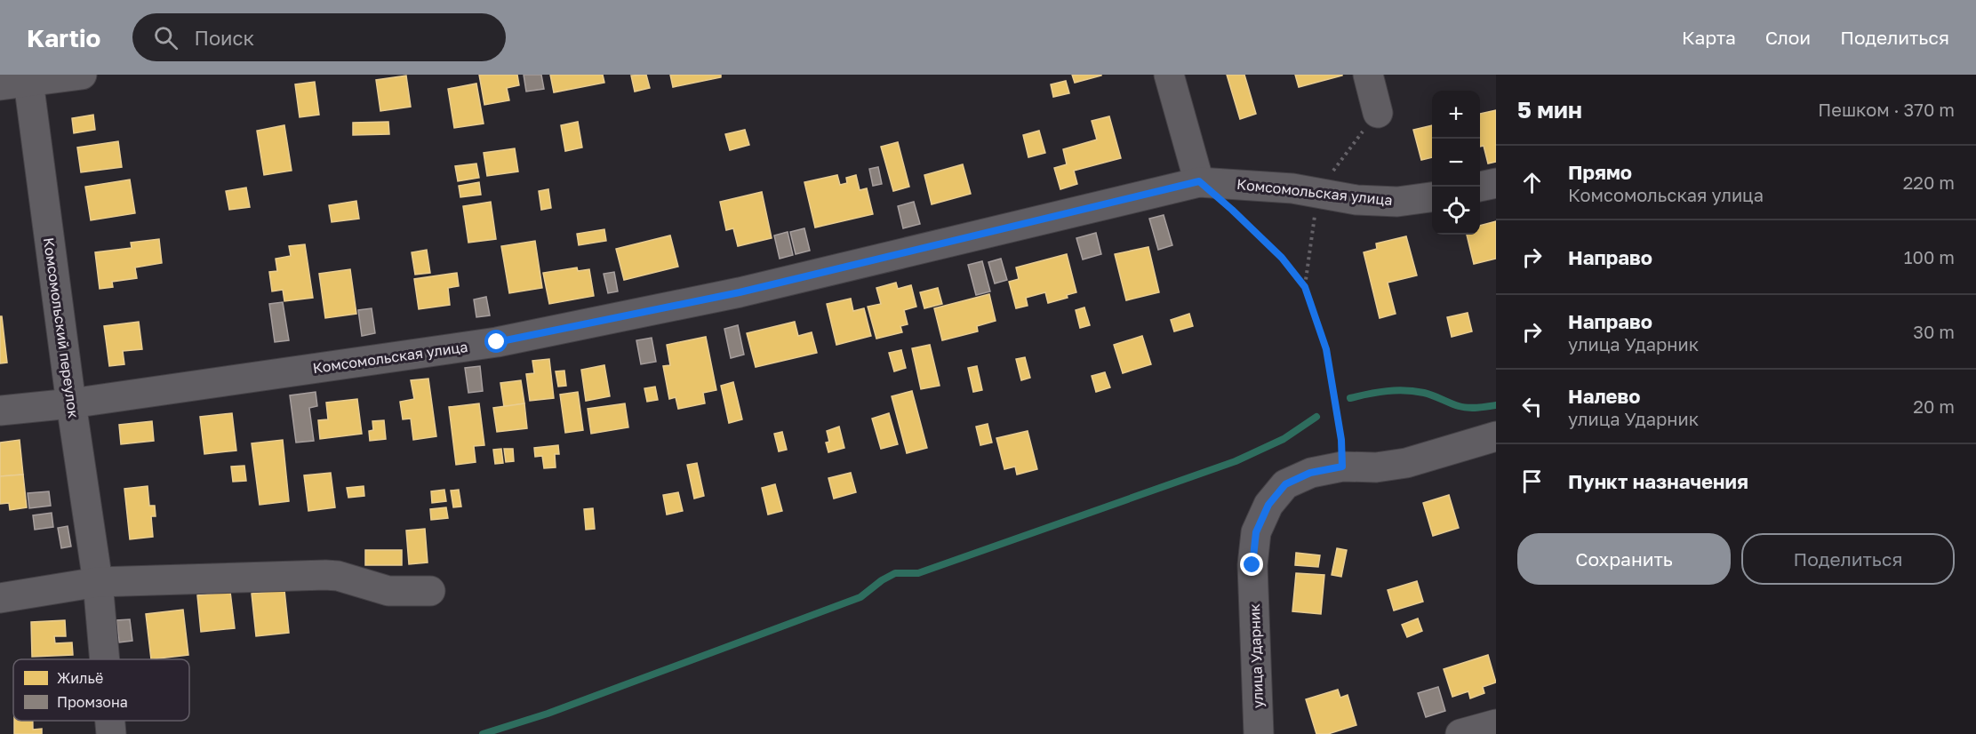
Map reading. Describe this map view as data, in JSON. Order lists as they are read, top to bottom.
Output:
{
  "streets": {
    "street": ["Комсомольская улица", "Комсомольский переулок", "улица Ударник"]
  },
  "crossings": [
    ["Комсомольская улица", "Комсомольский переулок"]
  ],
  "legend": ["Жильё", "Промзона"],
  "page": {
    "header": "Kartio",
    "search": "Поиск",
    "nav": ["Карта", "Слои", "Поделиться"],
    "heading": ["5 мин", "Пешком · 370 m"],
    "map_buttons": ["+", "−"],
    "list": [
      ["Прямо", "Комсомольская улица", "220 m"],
      ["Направо", "100 m"],
      ["Направо", "улица Ударник", "30 m"],
      ["Налево", "улица Ударник", "20 m"],
      "Пункт назначения"
    ],
    "buttons": ["Сохранить", "Поделиться"]
  }
}
